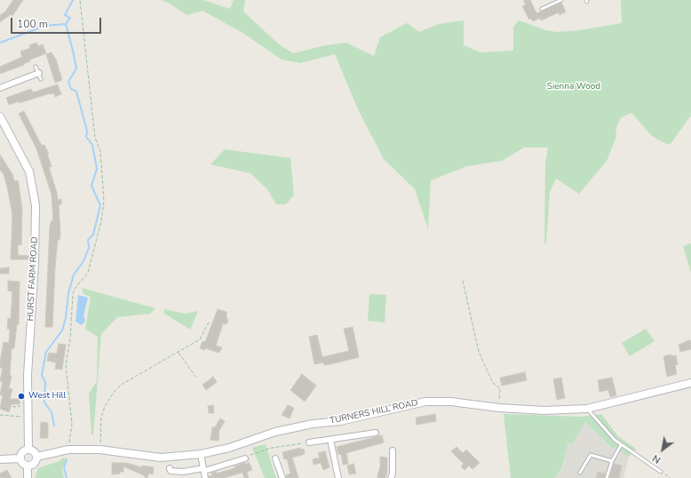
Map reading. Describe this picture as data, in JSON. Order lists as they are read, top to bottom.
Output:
{
  "streets": {
    "main road": ["HURST FARM ROAD", "TURNERS HILL ROAD"]
  },
  "crossings": [
    ["HURST FARM ROAD", "TURNERS HILL ROAD"]
  ],
  "parks": ["Sienna Wood"],
  "places": ["West Hill"],
  "scale_bar": "100 m",
  "north": "bottom left"
}
